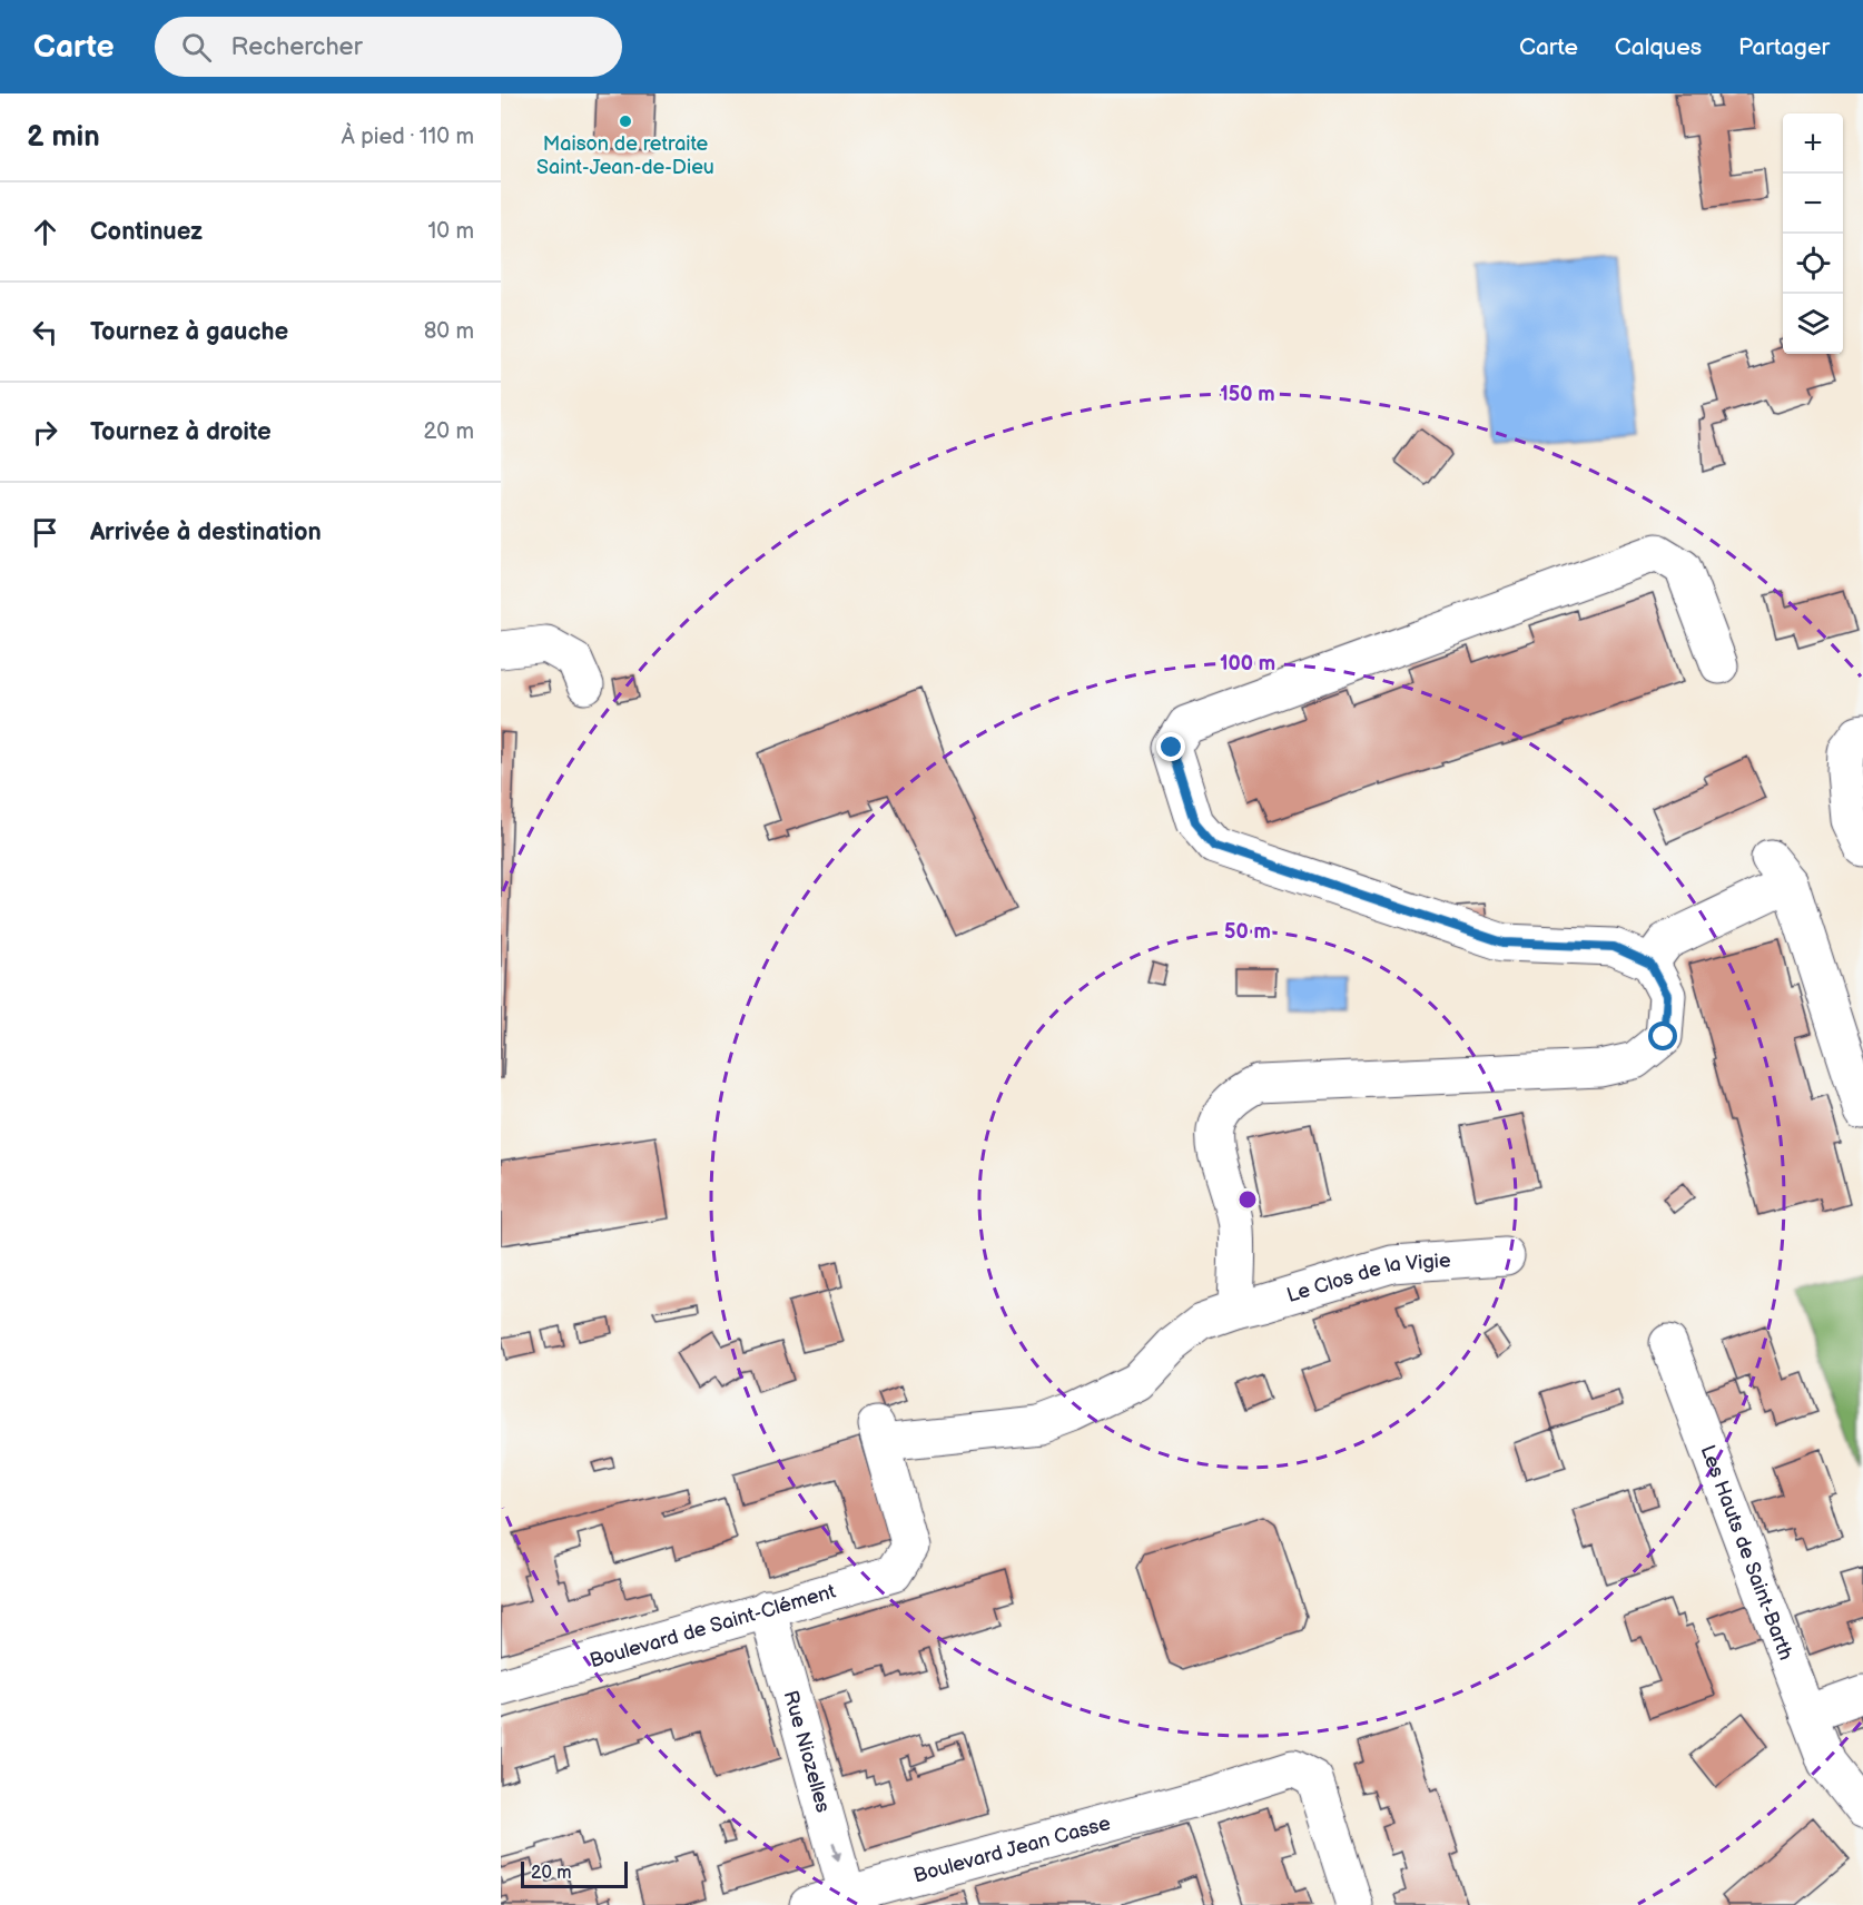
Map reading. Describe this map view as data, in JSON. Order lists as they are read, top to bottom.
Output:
{
  "streets": {
    "street": [
      "Le Clos de la Vigie",
      "Les Hauts de Saint-Barth",
      "Boulevard de Saint-Clément",
      "Rue Niozelles",
      "Boulevard Jean Casse"
    ]
  },
  "crossings": [
    ["Le Clos de la Vigie", "Boulevard de Saint-Clément"],
    ["Boulevard de Saint-Clément", "Rue Niozelles"],
    ["Rue Niozelles", "Boulevard Jean Casse"]
  ],
  "one_way": ["Rue Niozelles"],
  "places": ["Maison de retraite Saint-Jean-de-Dieu"],
  "scale_bar": "20 m",
  "page": {
    "header": "Carte",
    "search": "Rechercher",
    "nav": ["Carte", "Calques", "Partager"],
    "heading": ["2 min", "À pied · 110 m"],
    "map_buttons": ["+", "−"],
    "list": [
      ["Continuez", "10 m"],
      ["Tournez à gauche", "80 m"],
      ["Tournez à droite", "20 m"],
      "Arrivée à destination"
    ],
    "scale": "20 m"
  },
  "rings": ["150 m", "100 m", "50 m"]
}
